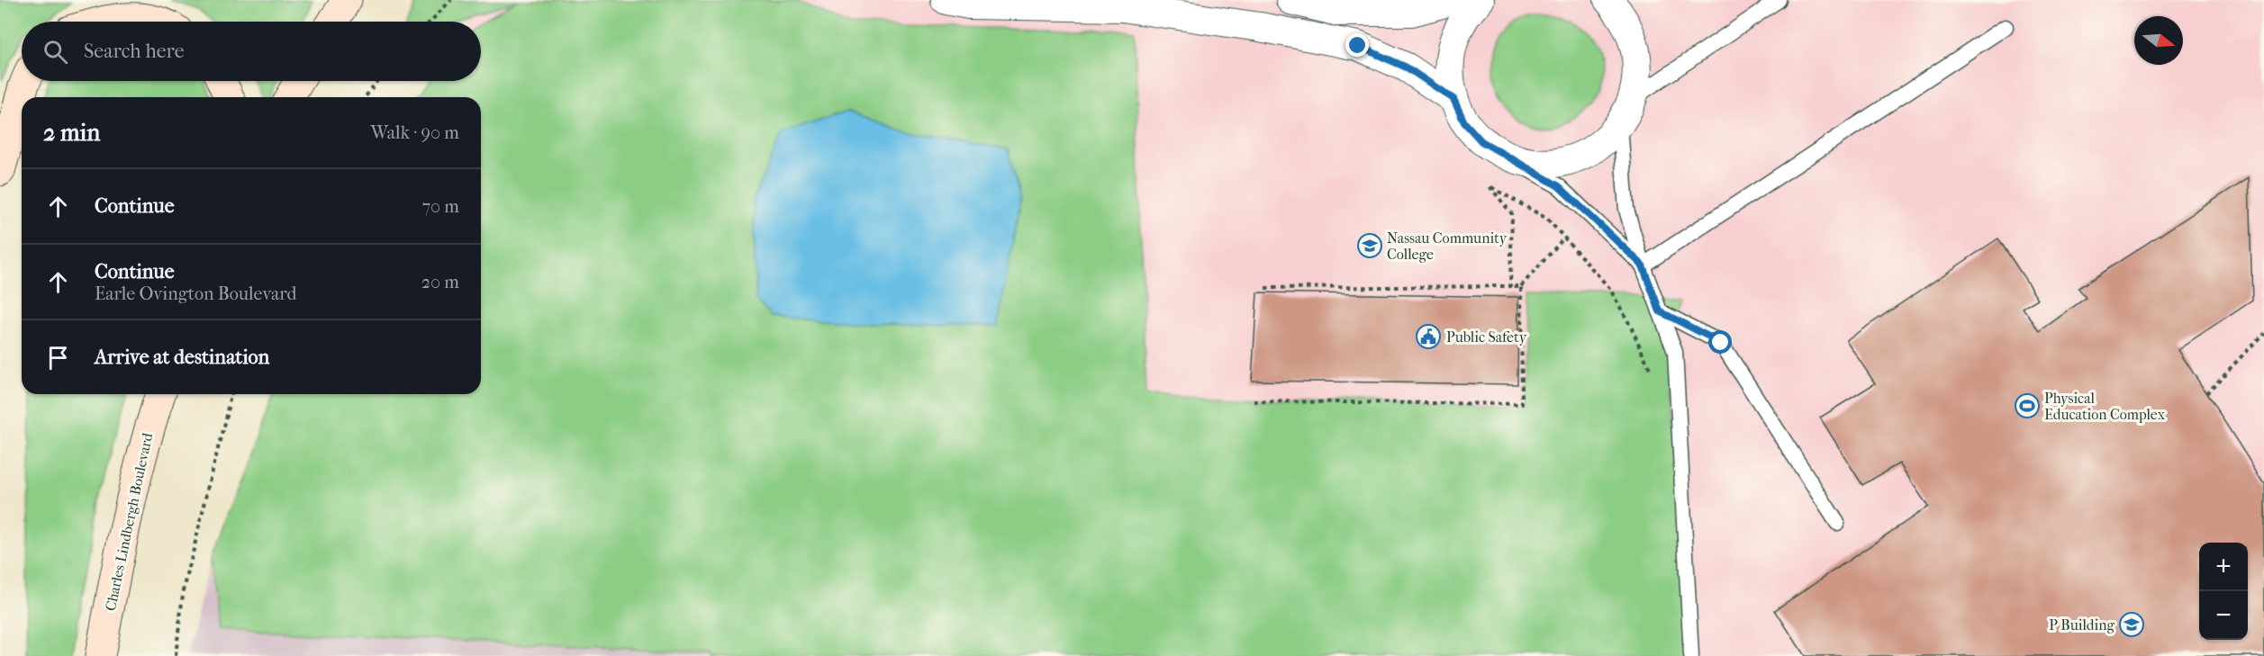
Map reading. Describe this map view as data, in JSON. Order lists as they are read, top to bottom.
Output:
{
  "streets": {
    "main road": ["Charles Lindbergh Boulevard"]
  },
  "places": {
    "school or university": ["Nassau Community College", "P Building"],
    "public building": ["Public Safety"],
    "sports": ["Physical Education Complex"]
  },
  "north": "right",
  "page": {
    "search": "Search here",
    "heading": ["2 min", "Walk · 90 m"],
    "list": [
      ["Continue", "70 m"],
      ["Continue", "Earle Ovington Boulevard", "20 m"],
      "Arrive at destination"
    ],
    "map_buttons": ["+", "−"]
  }
}
